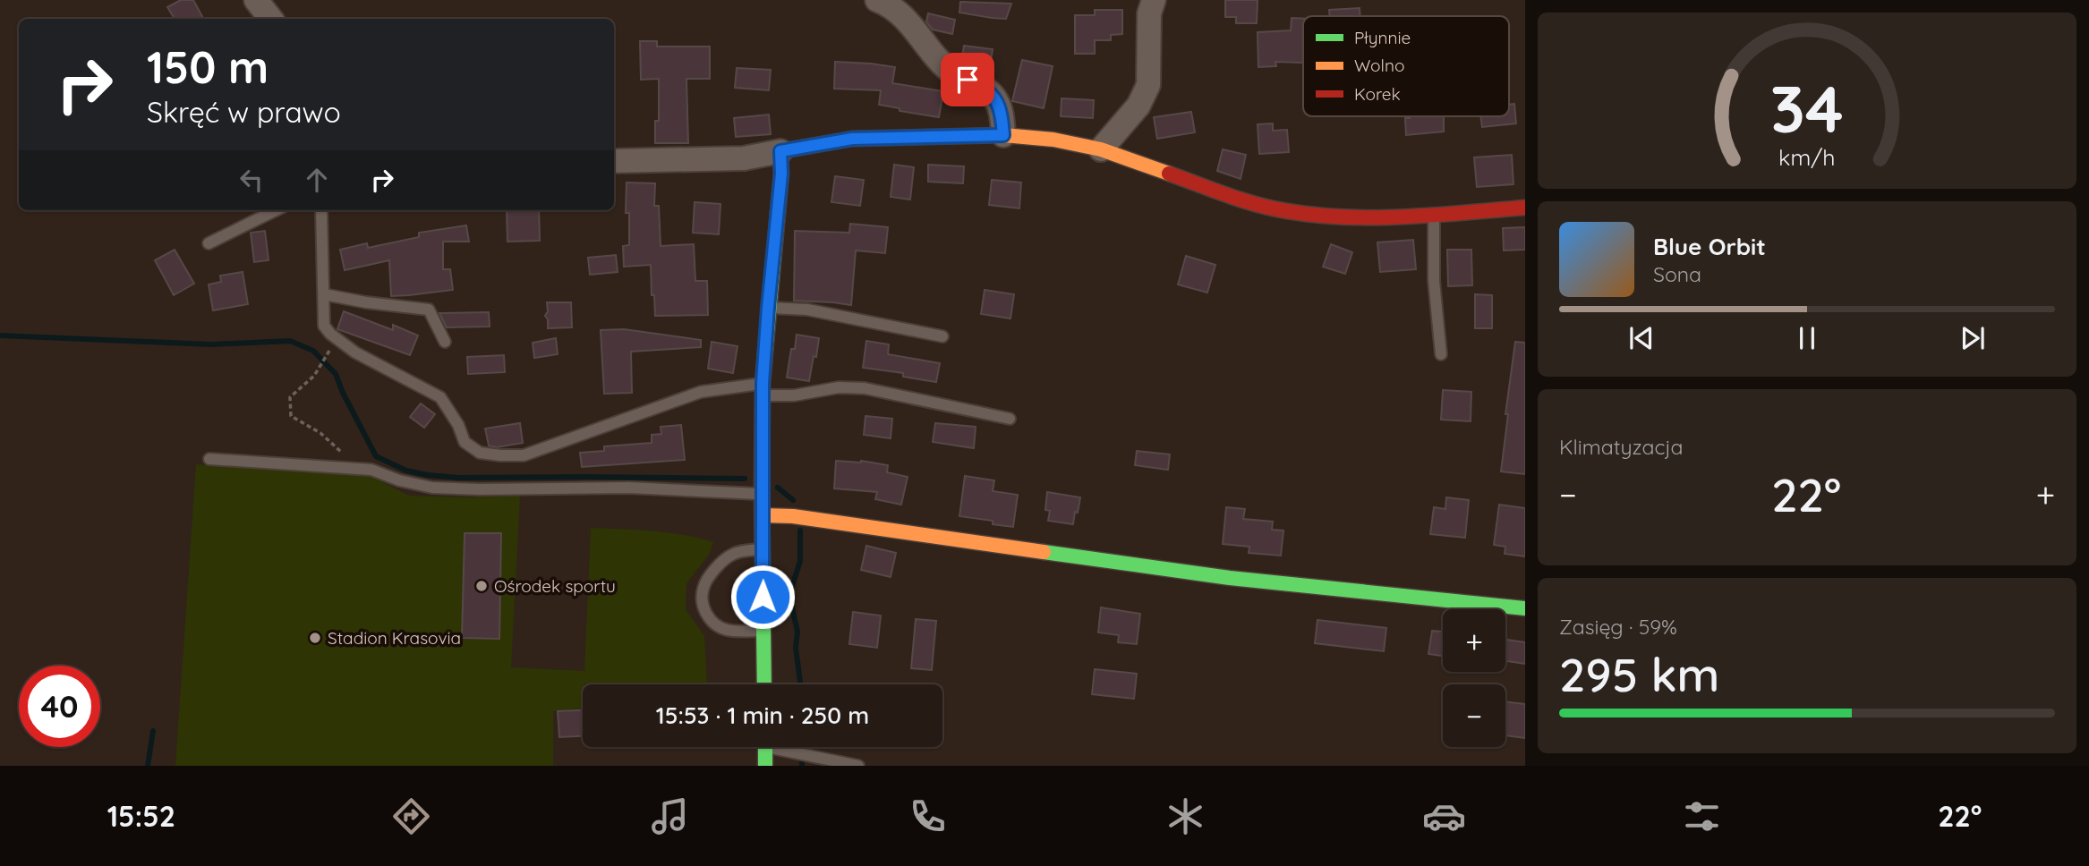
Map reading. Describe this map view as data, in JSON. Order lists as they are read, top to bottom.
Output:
{
  "places": ["Ośrodek sportu", "Stadion Krasovia"],
  "legend": ["Płynnie", "Wolno", "Korek"],
  "page": {
    "turn": ["150 m", "Skręć w prawo"],
    "song": ["Blue Orbit", "Sona"],
    "tile": [
      "Klimatyzacja",
      ["Zasięg · 59%", "295 km"]
    ],
    "heat": ["−", "22°", "+"],
    "map_buttons": ["+", "−"],
    "limit": "40",
    "trip": "15:53 · 1 min · 250 m",
    "tabs": ["15:52", "22°"],
    "gauge": ["34", "km/h"]
  }
}
